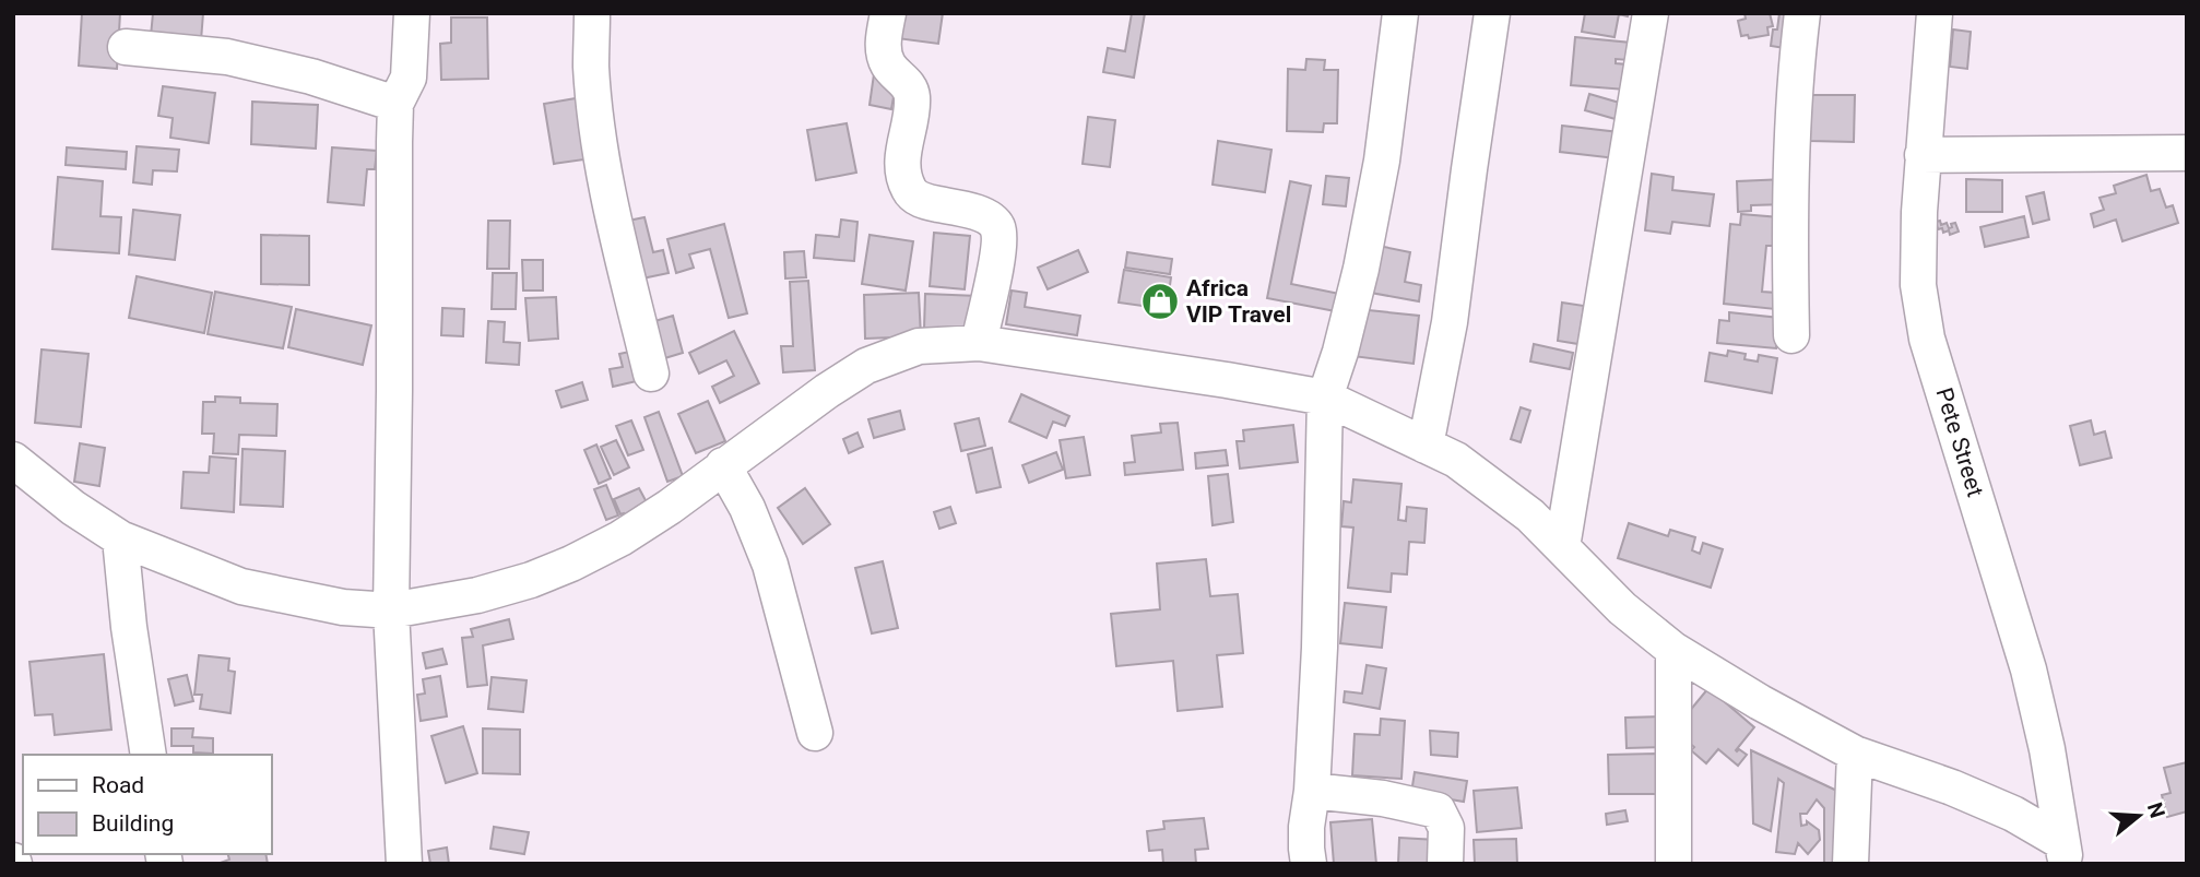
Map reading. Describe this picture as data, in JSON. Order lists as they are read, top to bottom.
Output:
{
  "streets": {
    "street": ["Pete Street"]
  },
  "places": {
    "shop": ["Africa VIP Travel"]
  },
  "legend": ["Road", "Building"],
  "north": "right"
}
